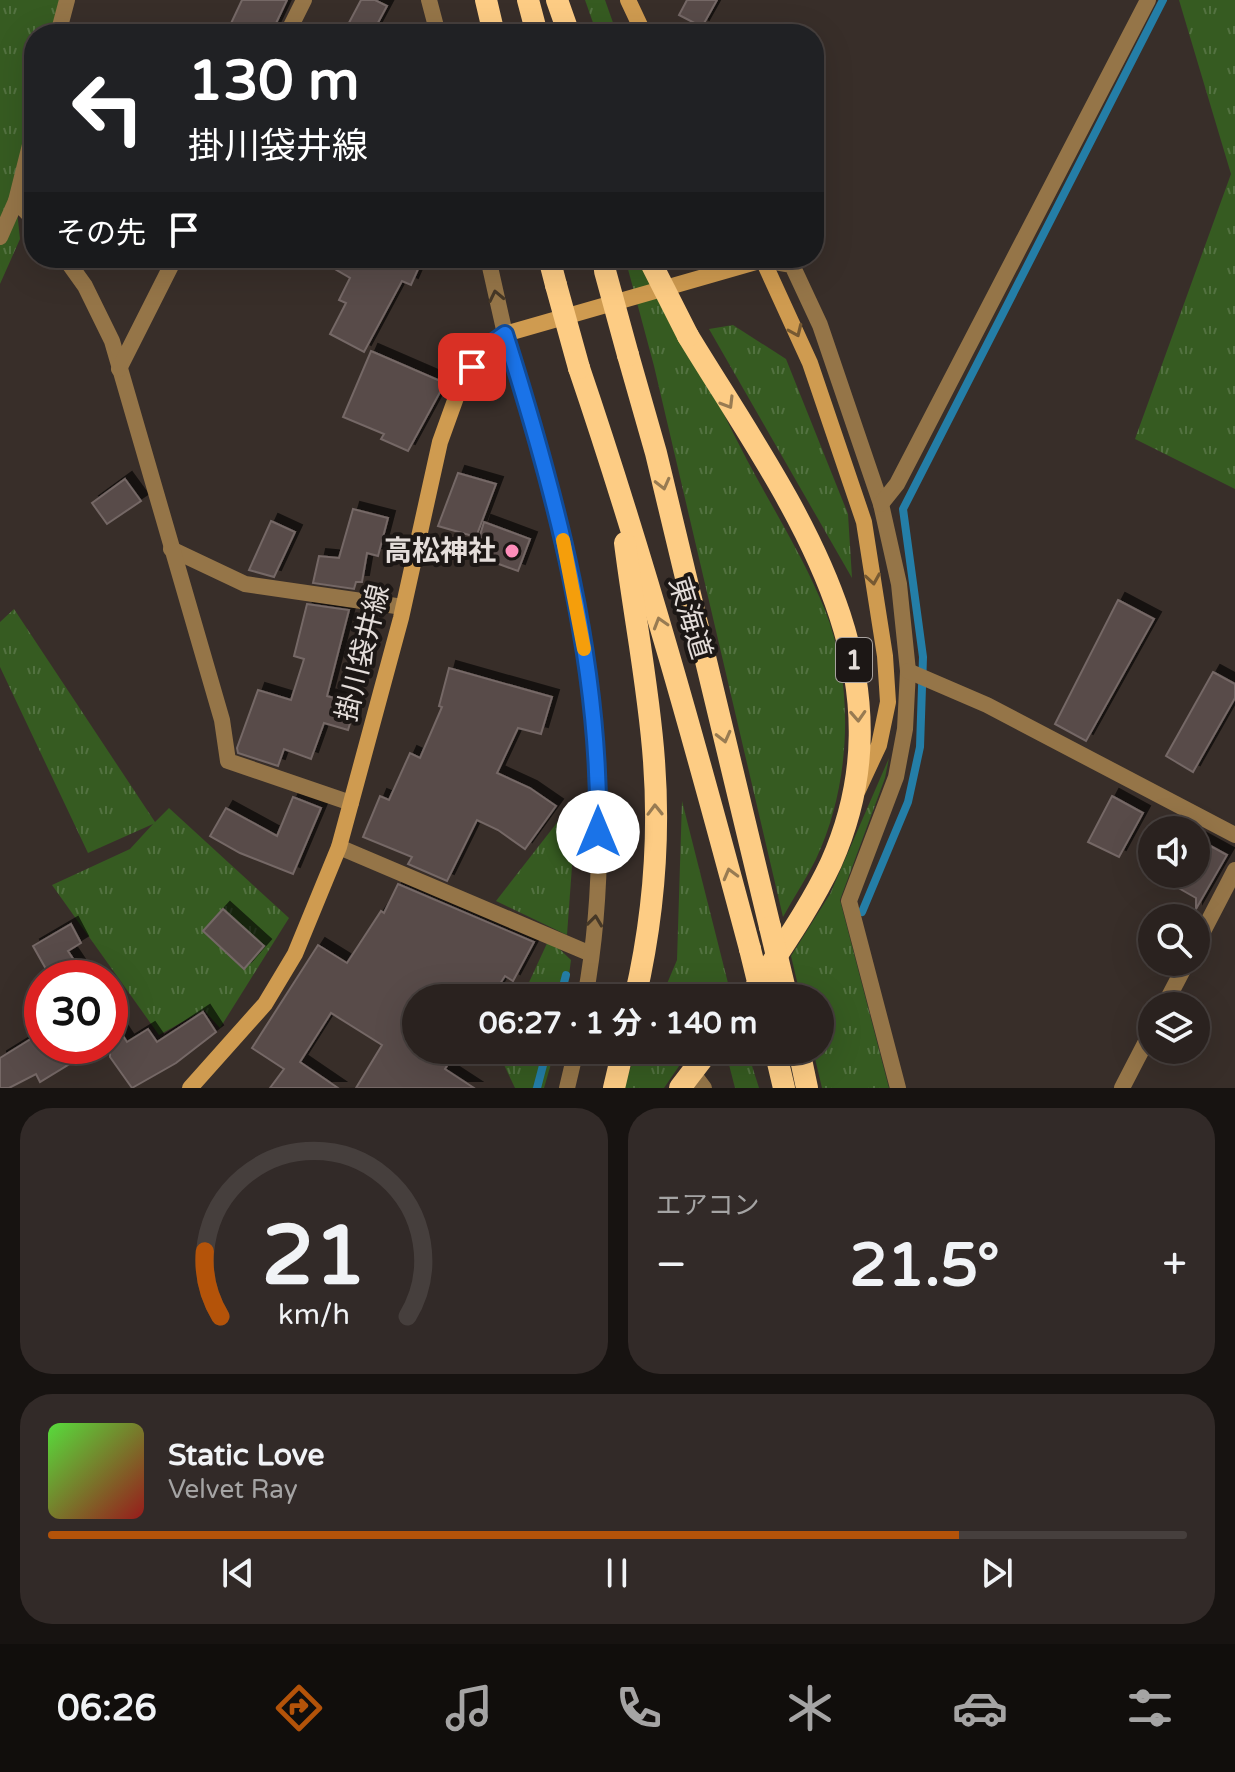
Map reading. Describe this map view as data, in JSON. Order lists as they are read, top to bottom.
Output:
{
  "streets": {
    "highway": ["東海道", "1"],
    "main road": ["掛川袋井線"]
  },
  "places": ["高松神社"],
  "page": {
    "turn": ["130 m", "掛川袋井線"],
    "then": "その先",
    "limit": "30",
    "trip": "06:27 · 1 分 · 140 m",
    "tile": "エアコン",
    "heat": ["−", "21.5°", "+"],
    "song": ["Static Love", "Velvet Ray"],
    "tabs": "06:26",
    "gauge": ["21", "km/h"]
  }
}
